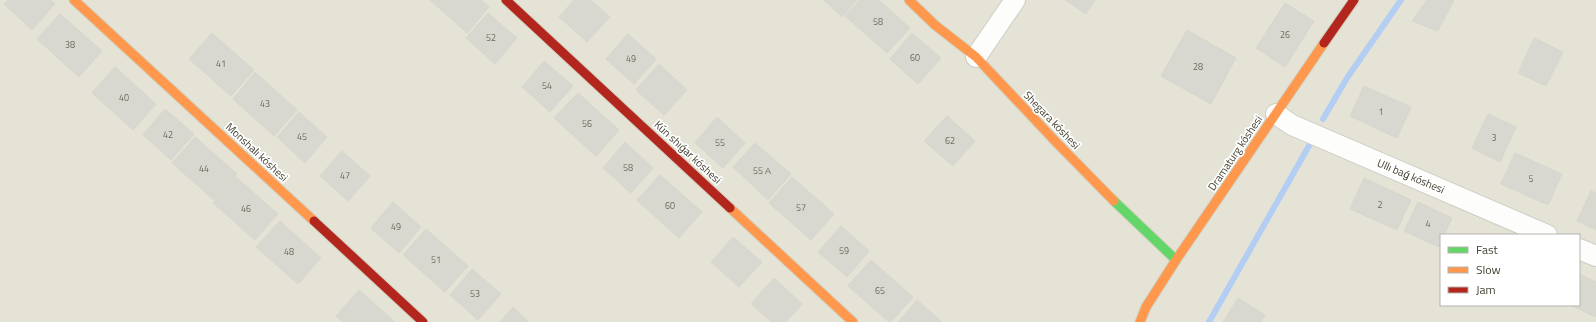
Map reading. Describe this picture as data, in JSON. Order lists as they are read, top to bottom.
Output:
{
  "streets": {
    "street": [
      "Shegara kóshesi",
      "Monshalı kóshesi",
      "Kún shıǵar kóshesi",
      "Dramaturg kóshesi",
      "Ullı baǵ kóshesi"
    ]
  },
  "crossings": [
    ["Shegara kóshesi", "Dramaturg kóshesi"],
    ["Dramaturg kóshesi", "Ullı baǵ kóshesi"]
  ],
  "house_numbers": [
    "58",
    "26",
    "52",
    "38",
    "60",
    "49",
    "41",
    "28",
    "54",
    "40",
    "43",
    "1",
    "56",
    "42",
    "45",
    "3",
    "62",
    "55",
    "58",
    "44",
    "55 А",
    "47",
    "5",
    "2",
    "60",
    "57",
    "46",
    "4",
    "49",
    "59",
    "48",
    "51",
    "65",
    "53"
  ],
  "legend": ["Fast", "Slow", "Jam"]
}
